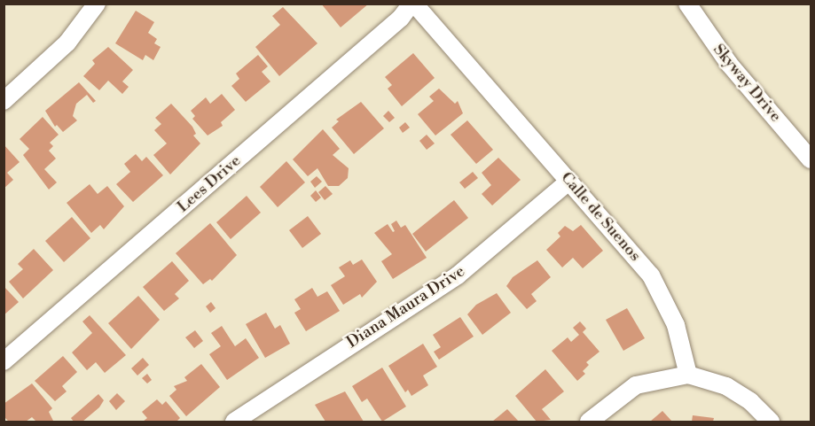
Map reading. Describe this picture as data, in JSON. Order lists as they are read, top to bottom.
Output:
{
  "streets": {
    "street": [
      "Skyway Drive",
      "Lees Drive",
      "Calle de Suenos",
      "Diana Maura Drive"
    ]
  },
  "crossings": [
    ["Lees Drive", "Calle de Suenos"],
    ["Calle de Suenos", "Diana Maura Drive"]
  ]
}
